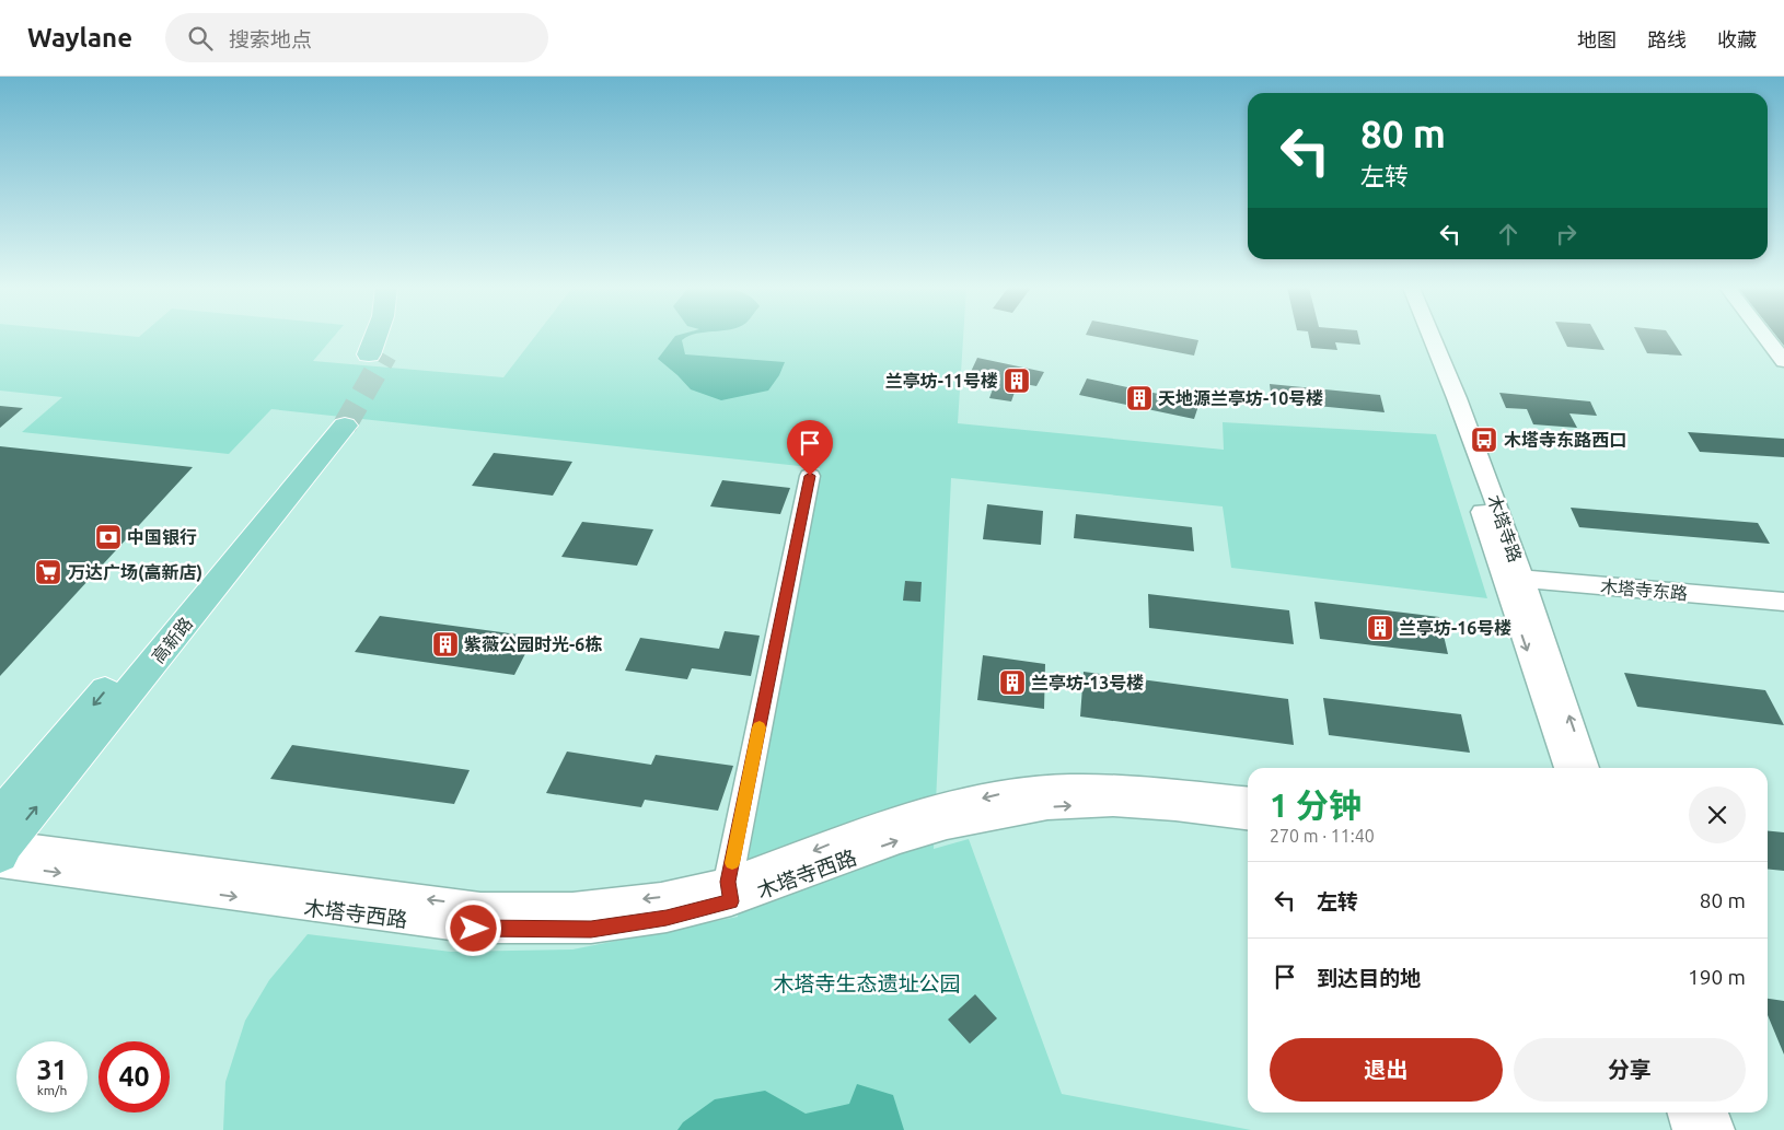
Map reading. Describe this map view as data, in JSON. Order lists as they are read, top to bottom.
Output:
{
  "streets": {
    "main road": ["高新路"],
    "street": ["木塔寺路", "木塔寺东路", "木塔寺西路"]
  },
  "crossings": [
    ["木塔寺路", "木塔寺东路"],
    ["高新路", "木塔寺西路"]
  ],
  "parks": ["木塔寺生态遗址公园"],
  "places": {
    "building": [
      "兰亭坊-11号楼",
      "天地源兰亭坊-10号楼",
      "兰亭坊-16号楼",
      "紫薇公园时光-6栋",
      "兰亭坊-13号楼"
    ],
    "bus stop": ["木塔寺东路西口"],
    "bank": ["中国银行"],
    "supermarket": ["万达广场(高新店)"]
  },
  "page": {
    "header": "Waylane",
    "search": "搜索地点",
    "nav": ["地图", "路线", "收藏"],
    "turn": ["80 m", "左转"],
    "heading": ["1 分钟", "270 m · 11:40"],
    "list": [
      {
        "name": "左转",
        "value": "80 m"
      },
      {
        "name": "到达目的地",
        "value": "190 m"
      }
    ],
    "buttons": ["退出", "分享"],
    "speed": "31 km/h",
    "limit": "40"
  }
}
